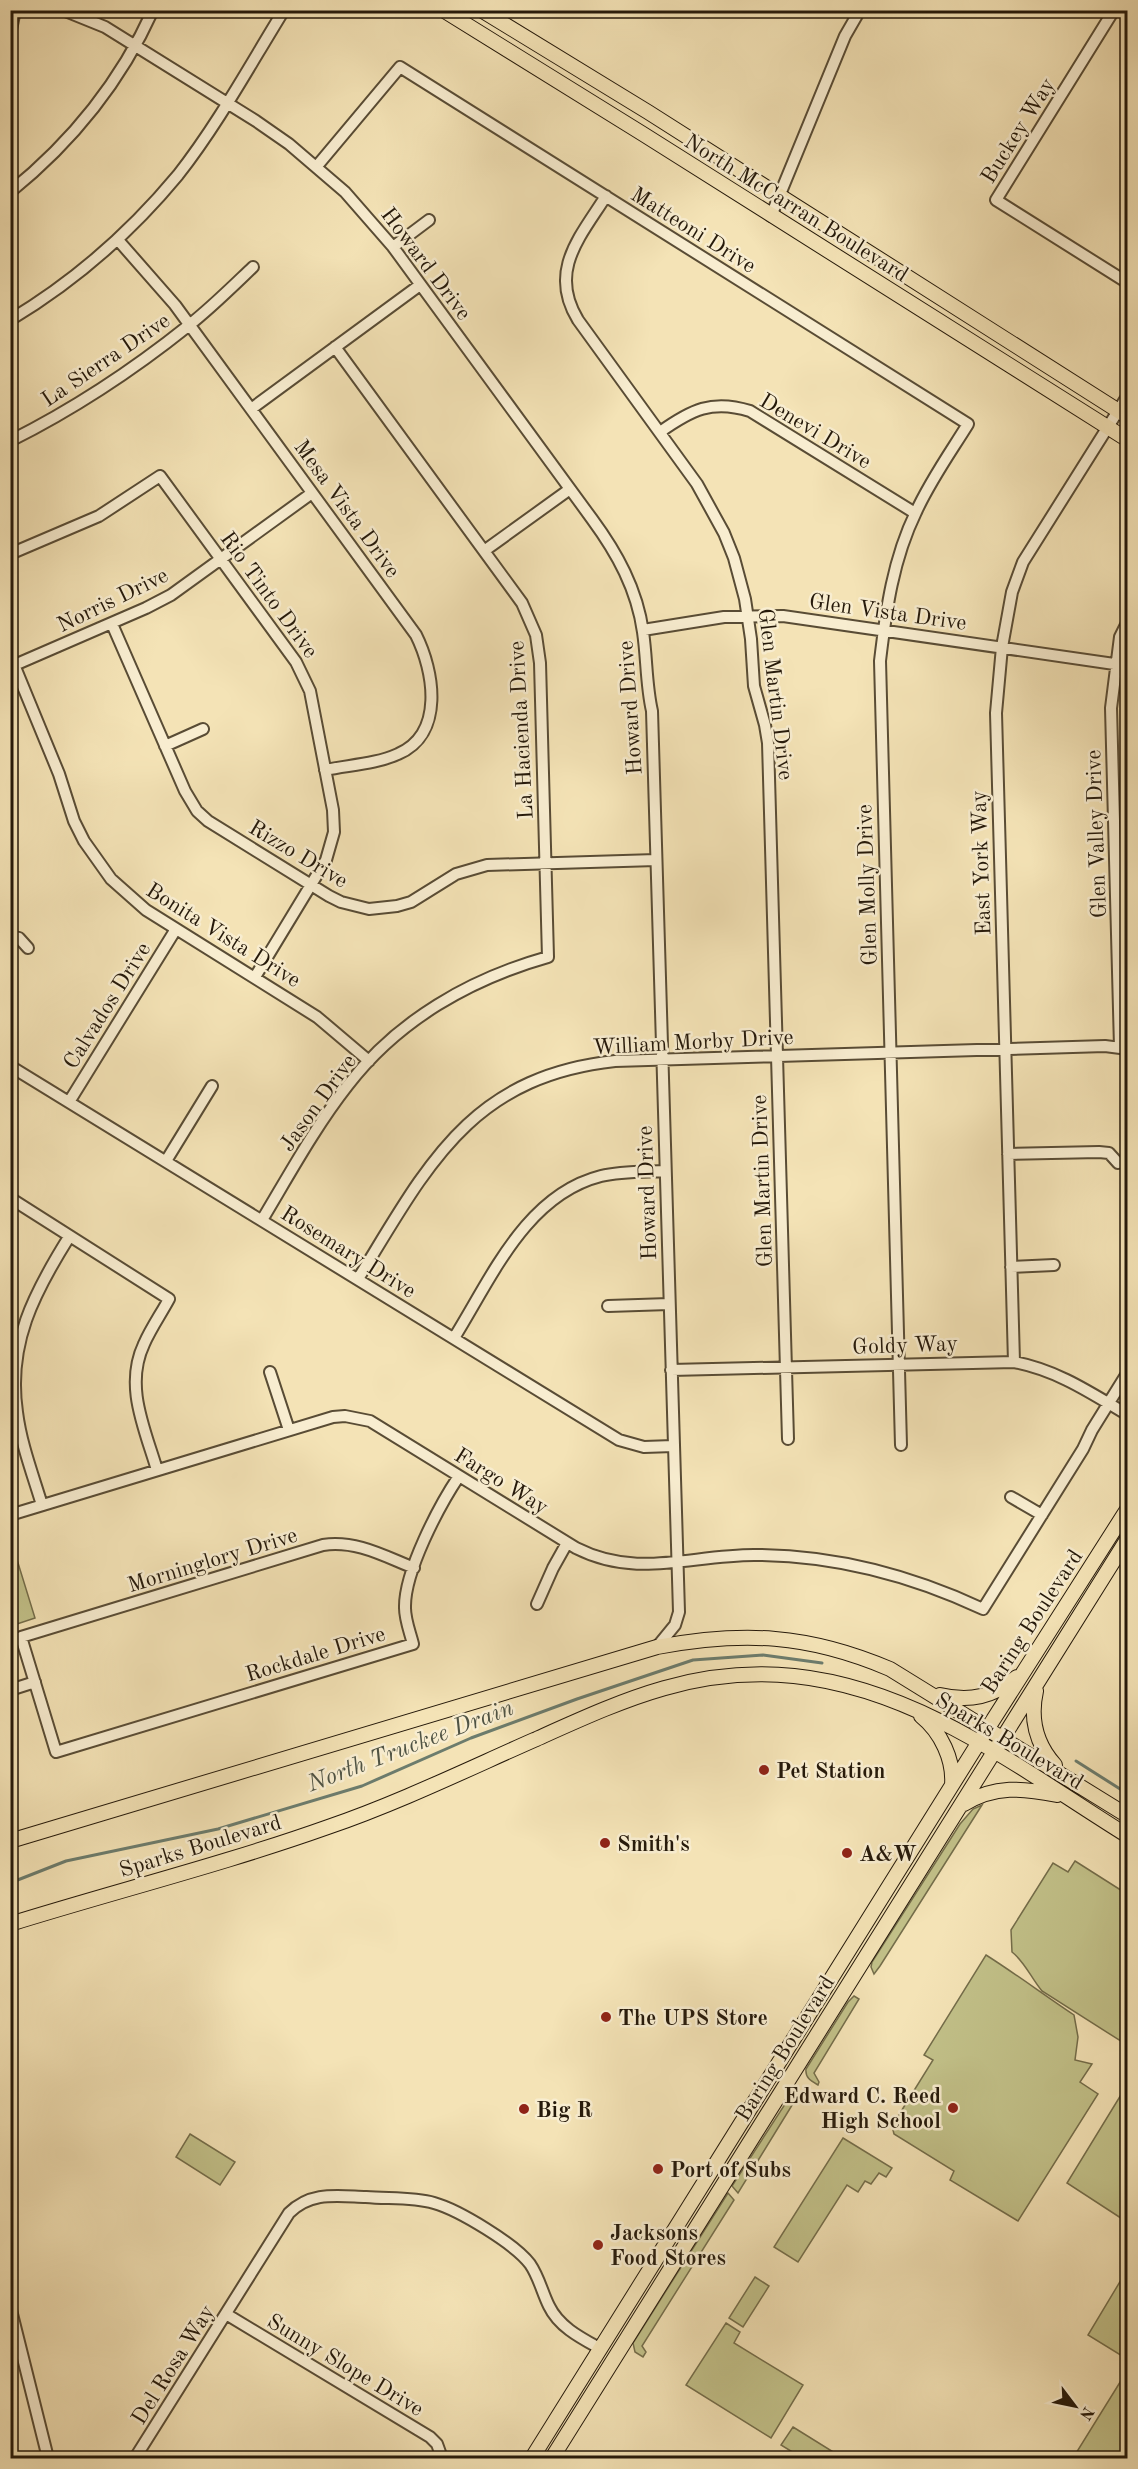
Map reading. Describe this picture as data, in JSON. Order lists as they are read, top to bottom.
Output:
{
  "streets": {
    "main road": ["North McCarran Boulevard", "Baring Boulevard", "Sparks Boulevard"],
    "street": [
      "Buckey Way",
      "Matteoni Drive",
      "Howard Drive",
      "La Sierra Drive",
      "Denevi Drive",
      "Mesa Vista Drive",
      "Rio Tinto Drive",
      "Norris Drive",
      "Glen Vista Drive",
      "Glen Martin Drive",
      "La Hacienda Drive",
      "Glen Valley Drive",
      "Rizzo Drive",
      "East York Way",
      "Glen Molly Drive",
      "Bonita Vista Drive",
      "Calvados Drive",
      "William Morby Drive",
      "Jason Drive",
      "Rosemary Drive",
      "Goldy Way",
      "Fargo Way",
      "Morninglory Drive",
      "Rockdale Drive",
      "Del Rosa Way",
      "Sunny Slope Drive"
    ]
  },
  "crossings": [
    ["North McCarran Boulevard", "East York Way"],
    ["Matteoni Drive", "Howard Drive"],
    ["Matteoni Drive", "Glen Martin Drive"],
    ["Matteoni Drive", "Glen Molly Drive"],
    ["Howard Drive", "Glen Vista Drive"],
    ["Howard Drive", "Rizzo Drive"],
    ["Howard Drive", "William Morby Drive"],
    ["Howard Drive", "Rosemary Drive"],
    ["Howard Drive", "Goldy Way"],
    ["Howard Drive", "Fargo Way"],
    ["Howard Drive", "Sparks Boulevard"],
    ["La Sierra Drive", "Mesa Vista Drive"],
    ["Denevi Drive", "Glen Martin Drive"],
    ["Denevi Drive", "Glen Molly Drive"],
    ["Mesa Vista Drive", "Rio Tinto Drive"],
    ["Mesa Vista Drive", "Norris Drive"],
    ["Rio Tinto Drive", "Norris Drive"],
    ["Rio Tinto Drive", "Rizzo Drive"],
    ["Rio Tinto Drive", "Bonita Vista Drive"],
    ["Norris Drive", "Rizzo Drive"],
    ["Norris Drive", "Bonita Vista Drive"],
    ["Glen Vista Drive", "Glen Martin Drive"],
    ["Glen Vista Drive", "Glen Valley Drive"],
    ["Glen Vista Drive", "East York Way"],
    ["Glen Vista Drive", "Glen Molly Drive"],
    ["Glen Martin Drive", "William Morby Drive"],
    ["Glen Martin Drive", "Goldy Way"],
    ["La Hacienda Drive", "Rizzo Drive"],
    ["La Hacienda Drive", "Jason Drive"],
    ["Glen Valley Drive", "William Morby Drive"],
    ["East York Way", "William Morby Drive"],
    ["East York Way", "Goldy Way"],
    ["Glen Molly Drive", "William Morby Drive"],
    ["Glen Molly Drive", "Goldy Way"],
    ["Bonita Vista Drive", "Calvados Drive"],
    ["Bonita Vista Drive", "Jason Drive"],
    ["Calvados Drive", "Rosemary Drive"],
    ["William Morby Drive", "Rosemary Drive"],
    ["Jason Drive", "Rosemary Drive"],
    ["Fargo Way", "Rockdale Drive"],
    ["Morninglory Drive", "Rockdale Drive"],
    ["Baring Boulevard", "Sparks Boulevard"],
    ["Baring Boulevard", "Del Rosa Way"],
    ["Del Rosa Way", "Sunny Slope Drive"]
  ],
  "water": ["North Truckee Drain"],
  "places": [
    "Pet Station",
    "Smith's",
    "A&W",
    "The UPS Store",
    "Edward C. Reed High School",
    "Big R",
    "Port of Subs",
    "Jacksons Food Stores"
  ],
  "north": "bottom right"
}
